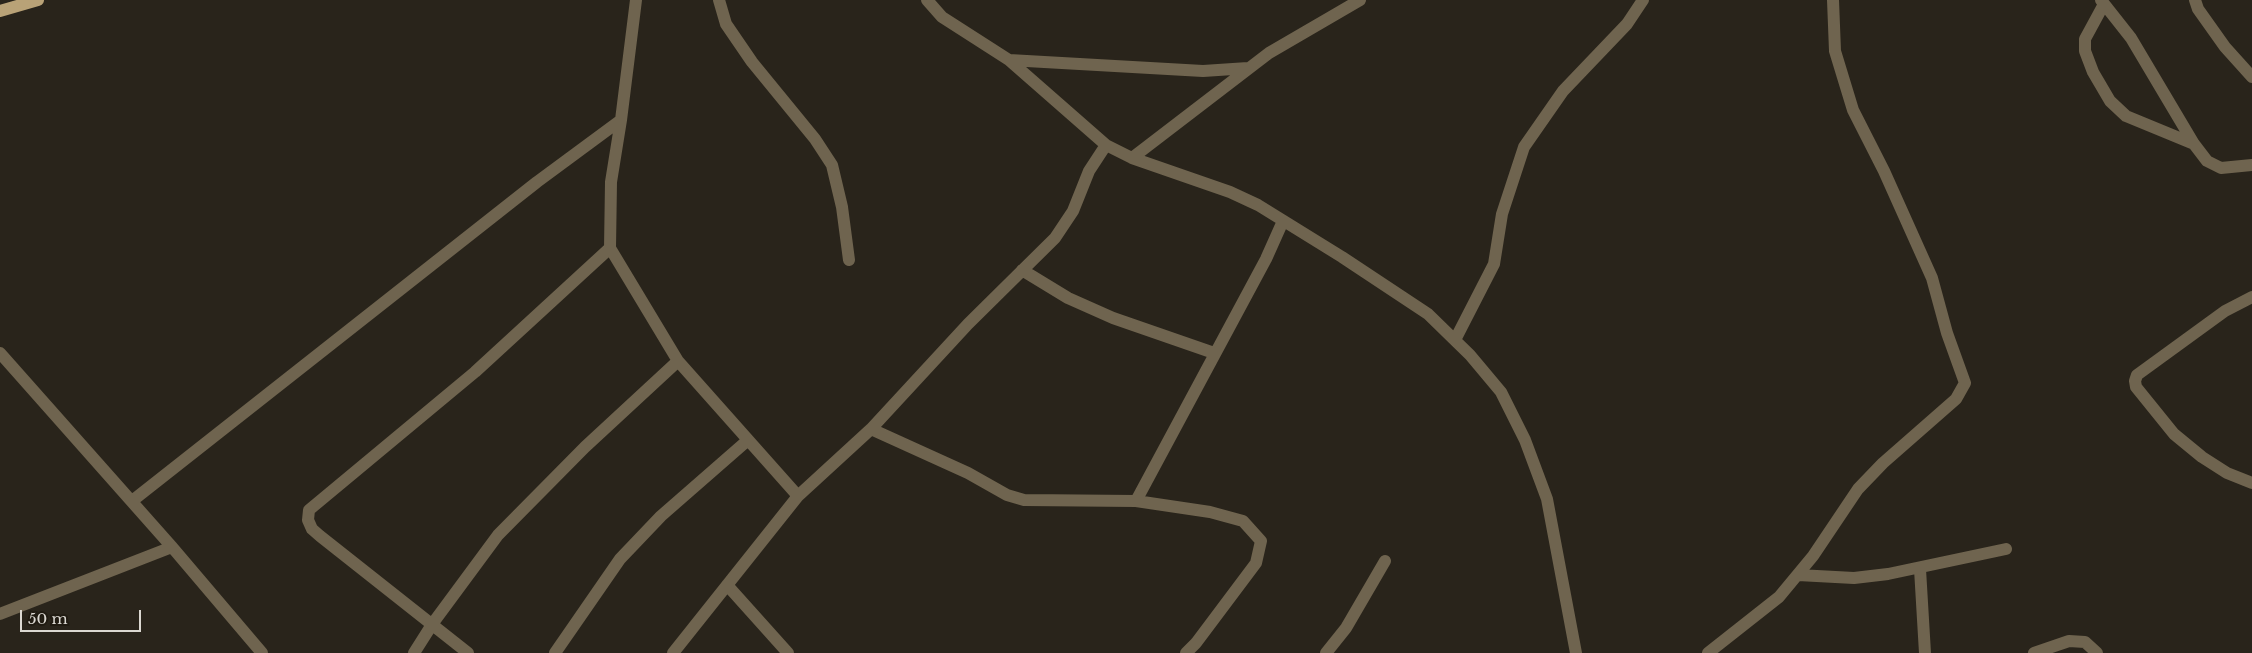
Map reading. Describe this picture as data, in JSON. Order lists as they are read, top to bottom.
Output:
{
  "scale_bar": "50 m"
}
